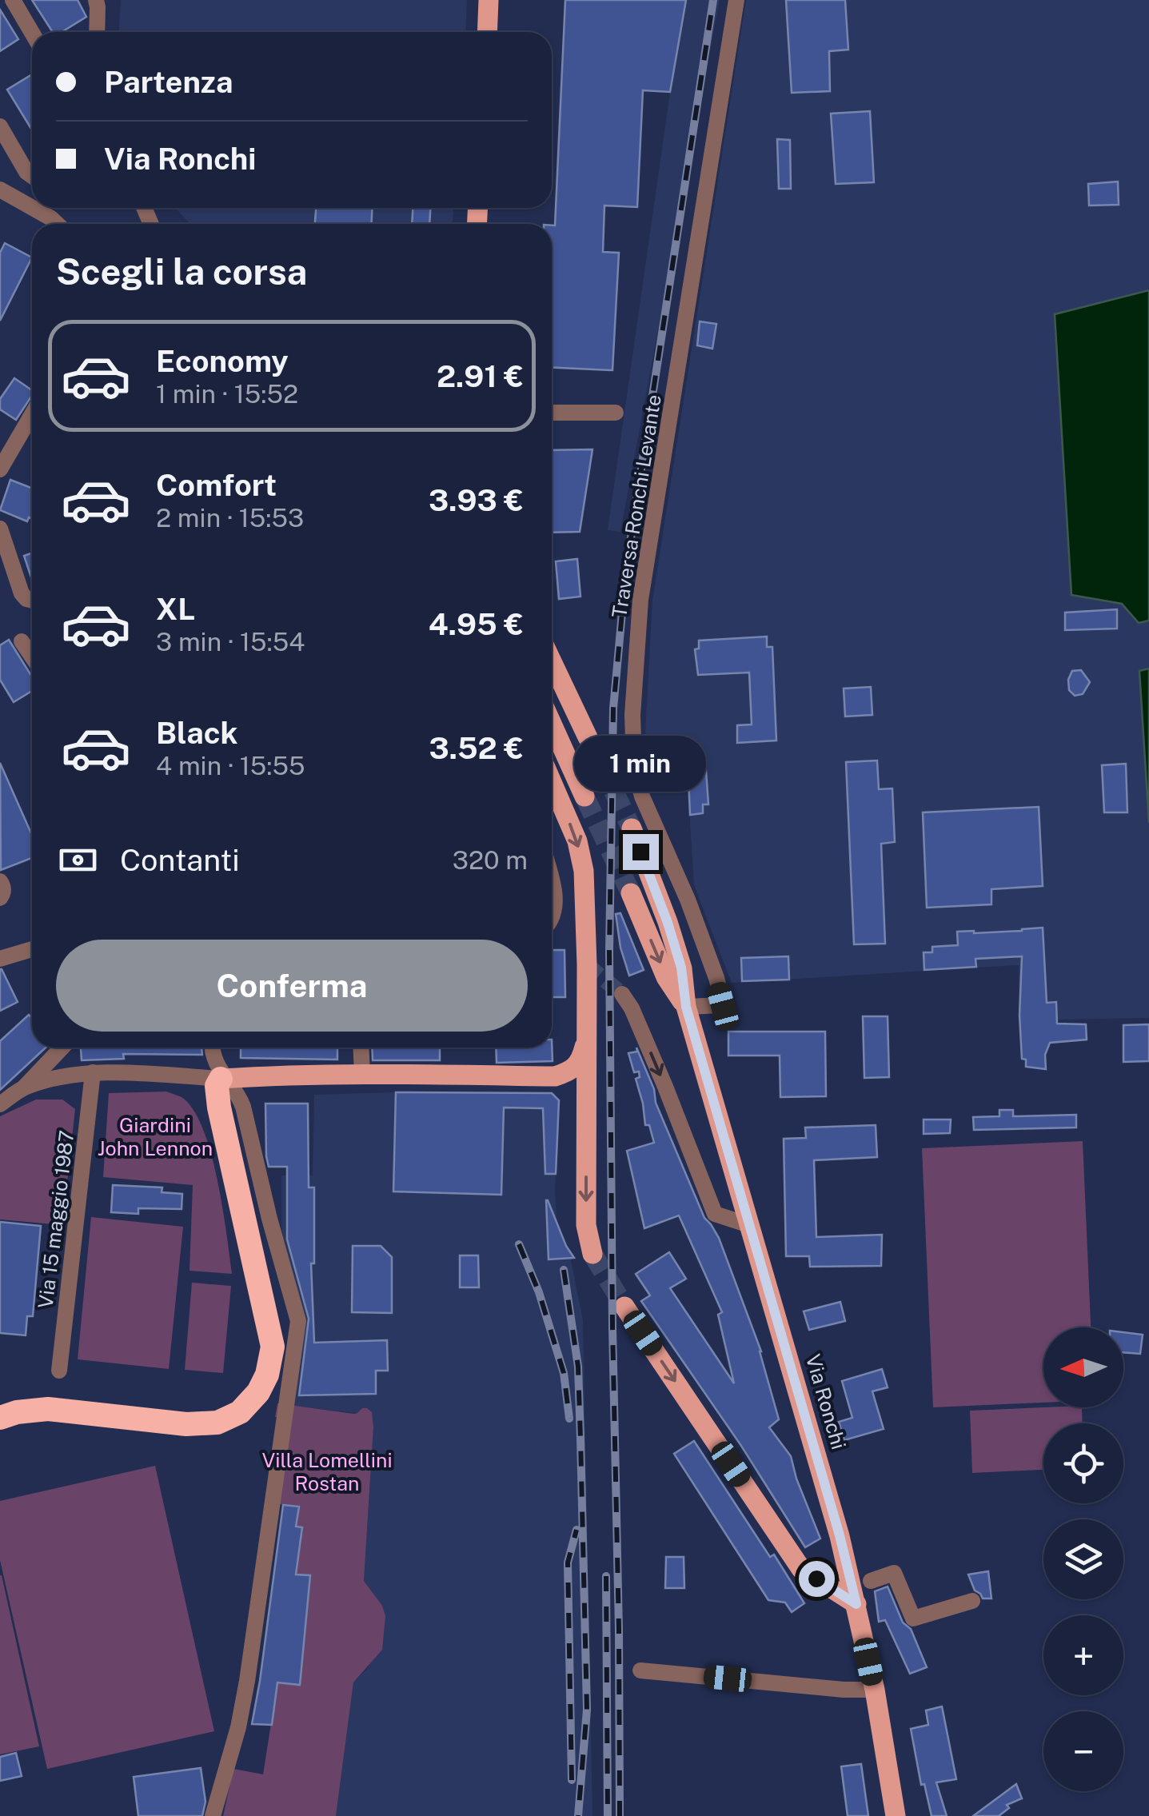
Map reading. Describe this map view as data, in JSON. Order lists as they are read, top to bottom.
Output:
{
  "streets": {
    "main road": ["Via Ronchi"],
    "street": ["Traversa Ronchi Levante", "Via 15 maggio 1987"]
  },
  "crossings": [
    ["Traversa Ronchi Levante", "Via Ronchi"]
  ],
  "parks": ["Giardini John Lennon", "Villa Lomellini Rostan"],
  "north": "left",
  "page": {
    "banner": ["Partenza", "Via Ronchi"],
    "heading": "Scegli la corsa",
    "list": [
      {
        "name": "Economy",
        "note": "1 min · 15:52",
        "value": "2.91 €"
      },
      {
        "name": "Comfort",
        "note": "2 min · 15:53",
        "value": "3.93 €"
      },
      {
        "name": "XL",
        "note": "3 min · 15:54",
        "value": "4.95 €"
      },
      {
        "name": "Black",
        "note": "4 min · 15:55",
        "value": "3.52 €"
      }
    ],
    "bubble": "1 min",
    "pay": ["Contanti", "320 m"],
    "buttons": "Conferma",
    "map_buttons": ["+", "−"]
  }
}
